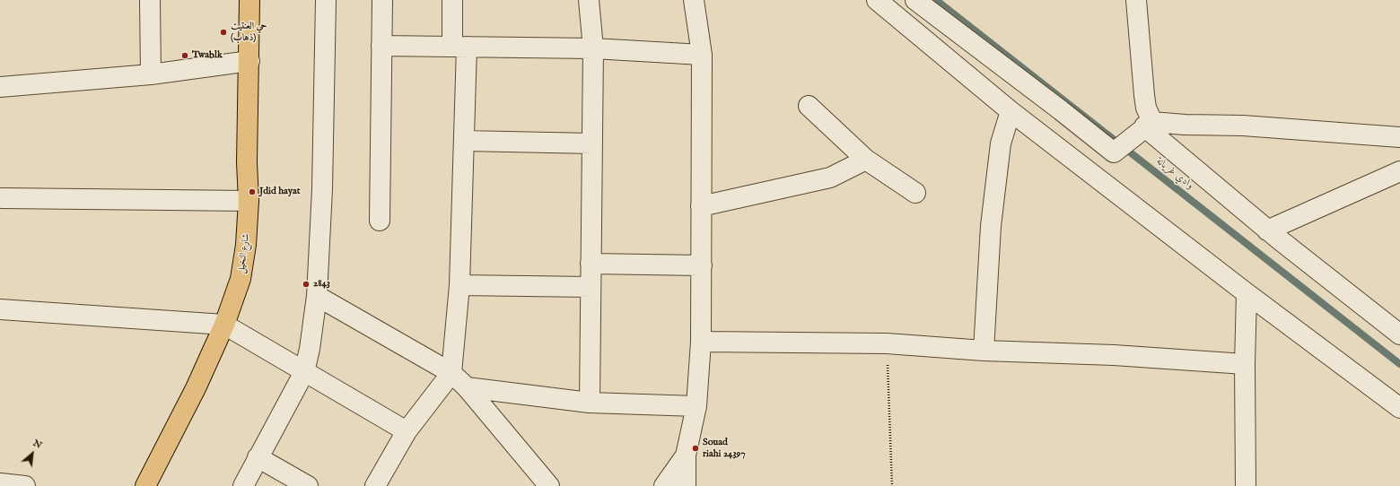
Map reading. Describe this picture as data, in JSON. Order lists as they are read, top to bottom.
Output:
{
  "streets": {
    "main road": ["شارع النخيل"]
  },
  "water": ["وادي غريانة"],
  "places": [
    "حي العنتيت (ذهاب)",
    "Twablk",
    "Jdid hayat",
    "2843",
    "Souad riahi 24397"
  ],
  "north": "top right"
}
